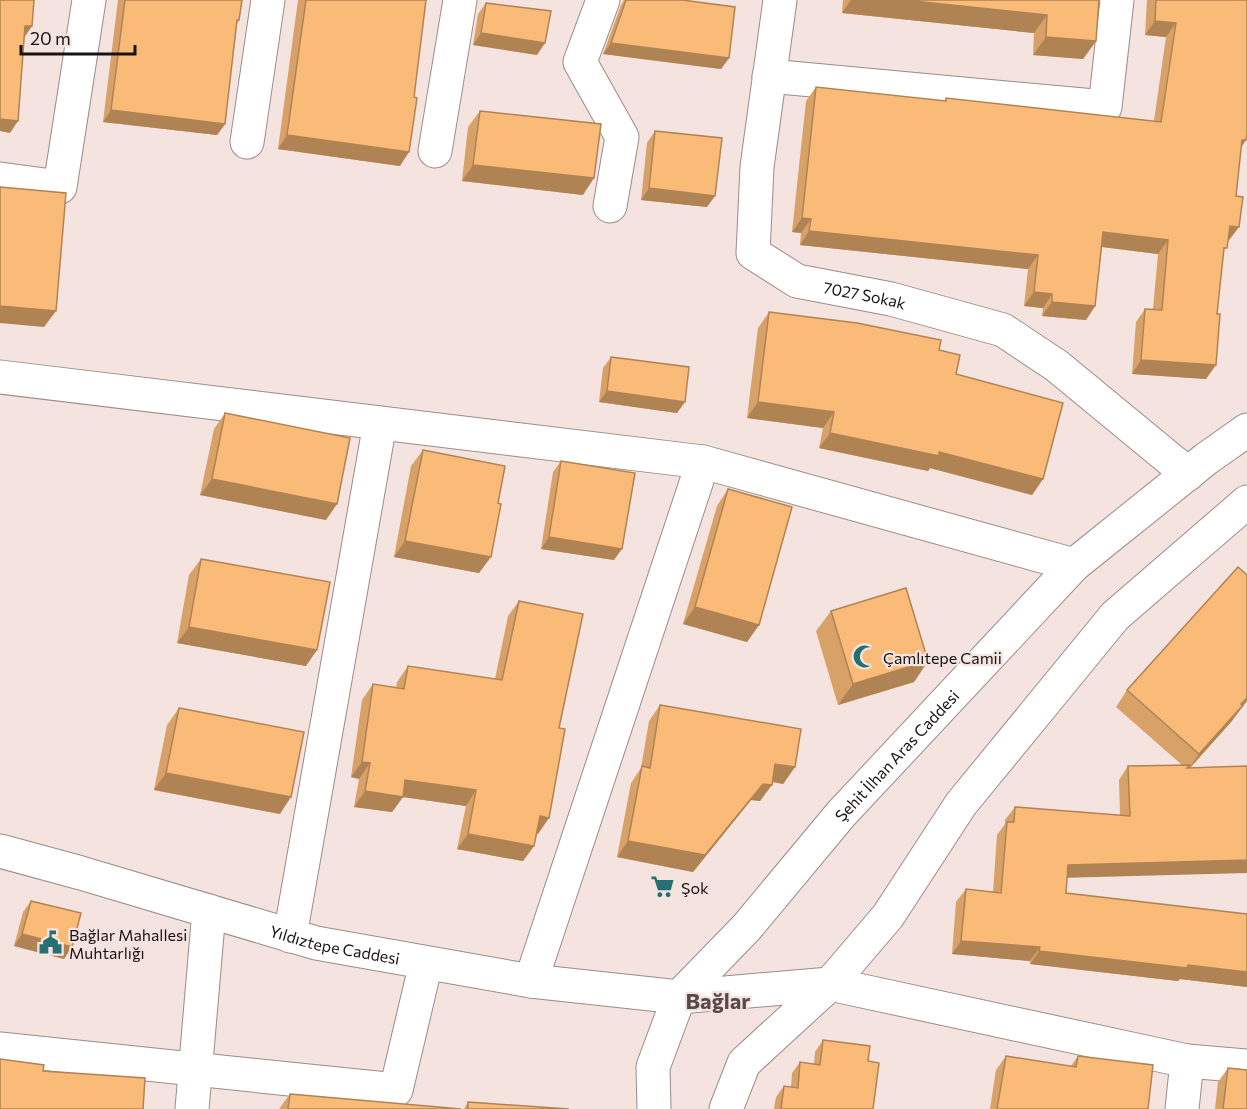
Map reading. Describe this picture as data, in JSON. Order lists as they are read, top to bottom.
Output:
{
  "streets": {
    "street": ["7027 Sokak", "Şehit İlhan Aras Caddesi", "Yıldıztepe Caddesi"]
  },
  "crossings": [
    ["7027 Sokak", "Şehit İlhan Aras Caddesi"],
    ["Şehit İlhan Aras Caddesi", "Yıldıztepe Caddesi"]
  ],
  "districts": ["Bağlar"],
  "places": {
    "mosque": ["Çamlıtepe Camii"],
    "supermarket": ["Şok"],
    "public building": ["Bağlar Mahallesi Muhtarlığı"]
  },
  "scale_bar": "20 m"
}
